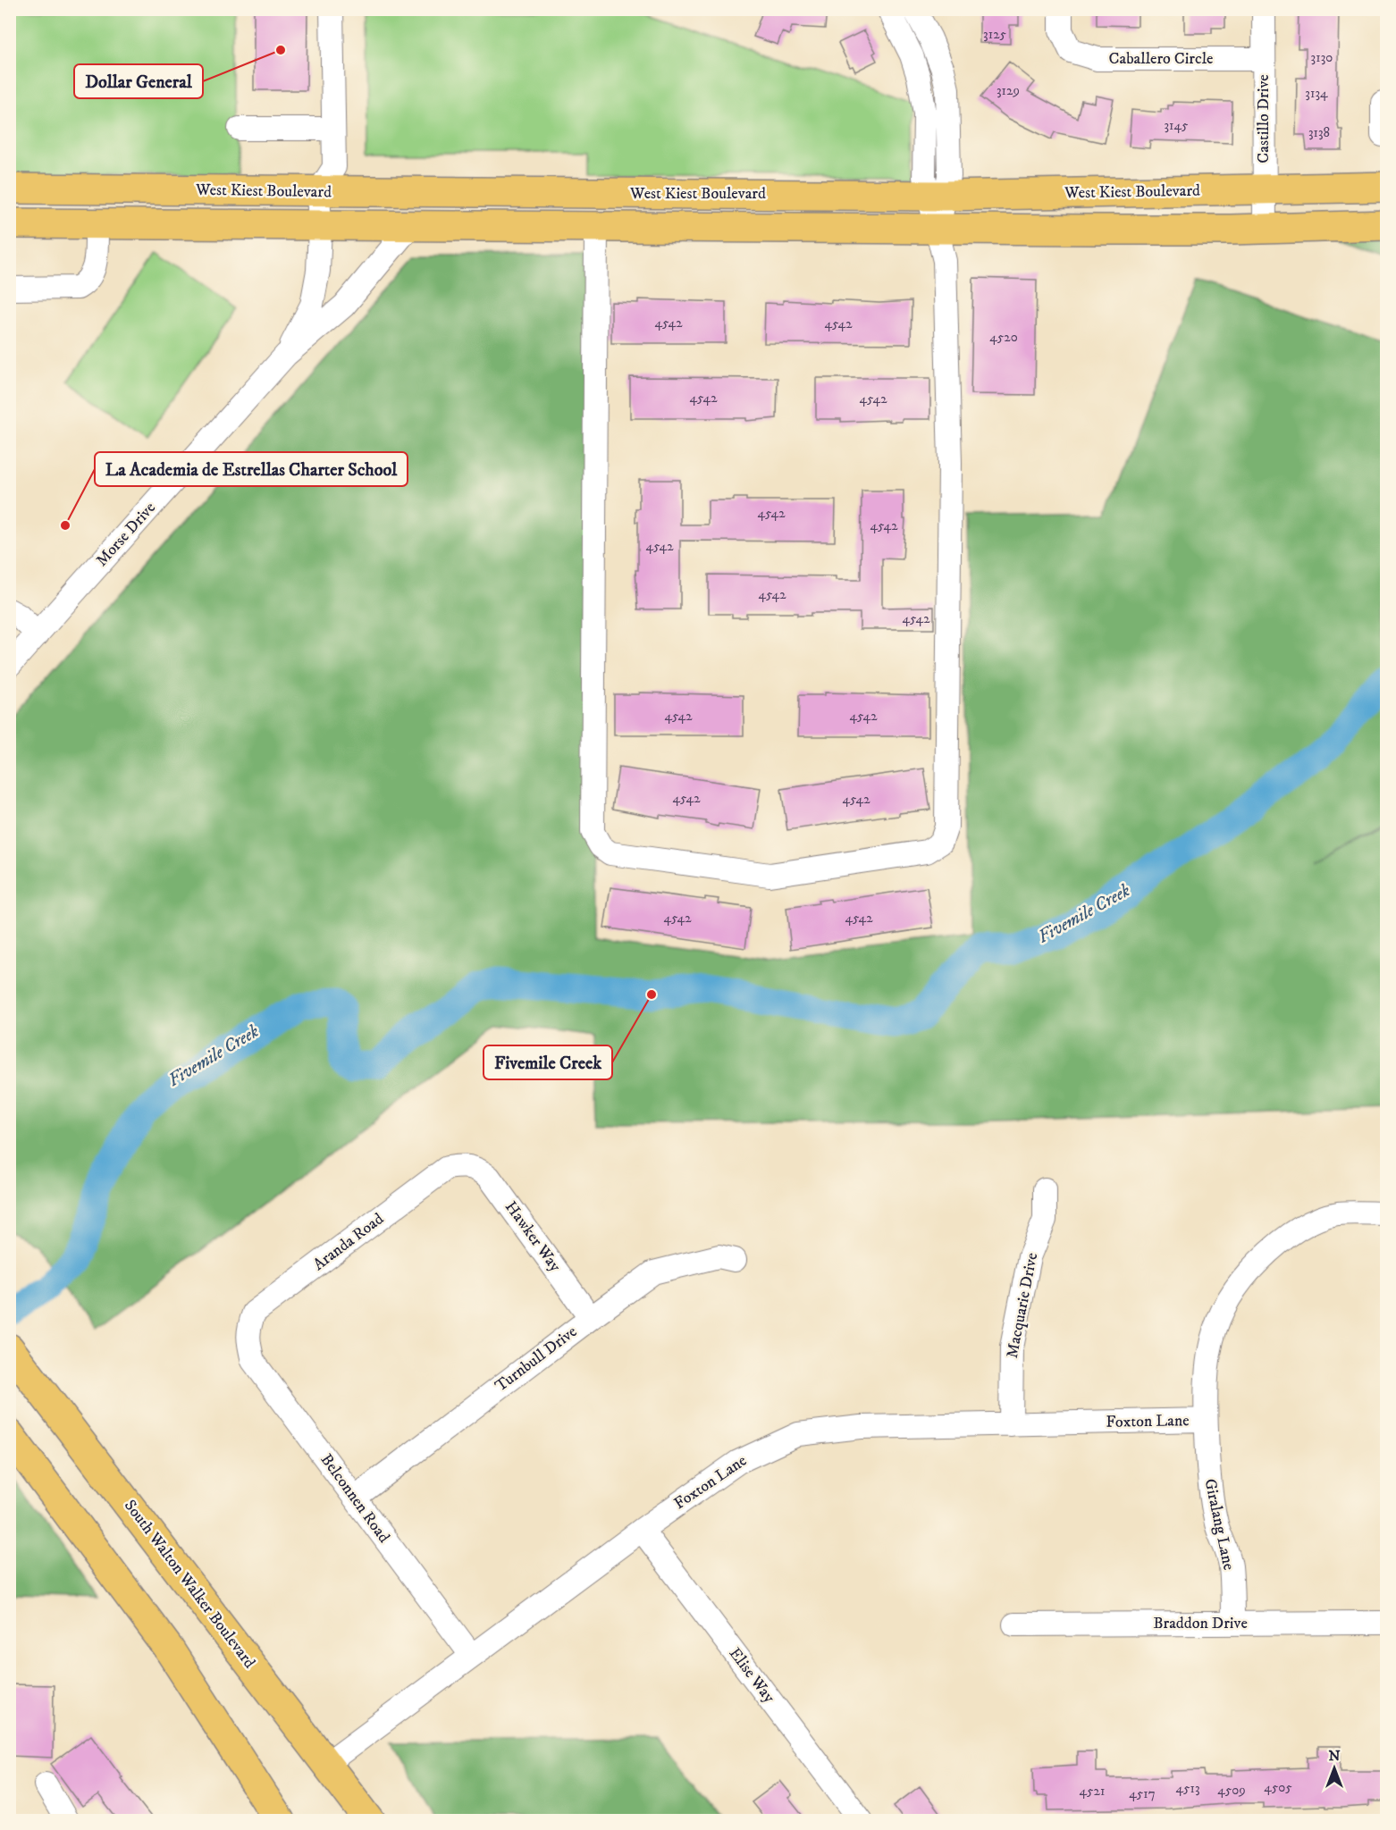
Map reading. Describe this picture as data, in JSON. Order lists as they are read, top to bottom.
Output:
{
  "streets": {
    "main road": ["West Kiest Boulevard", "South Walton Walker Boulevard"],
    "street": [
      "Caballero Circle",
      "Castillo Drive",
      "Morse Drive",
      "Hawker Way",
      "Aranda Road",
      "Macquarie Drive",
      "Turnbull Drive",
      "Foxton Lane",
      "Belconnen Road",
      "Giralang Lane",
      "Braddon Drive",
      "Elise Way"
    ]
  },
  "crossings": [
    ["Caballero Circle", "Castillo Drive"],
    ["Castillo Drive", "West Kiest Boulevard"],
    ["West Kiest Boulevard", "Morse Drive"],
    ["Hawker Way", "Aranda Road"],
    ["Hawker Way", "Turnbull Drive"],
    ["Aranda Road", "Belconnen Road"],
    ["Macquarie Drive", "Foxton Lane"],
    ["Turnbull Drive", "Belconnen Road"],
    ["Foxton Lane", "Belconnen Road"],
    ["Foxton Lane", "Giralang Lane"],
    ["Foxton Lane", "South Walton Walker Boulevard"],
    ["Foxton Lane", "Elise Way"],
    ["Giralang Lane", "Braddon Drive"]
  ],
  "water": ["Fivemile Creek"],
  "places": ["Dollar General", "La Academia de Estrellas Charter School", "Fivemile Creek"],
  "house_numbers": [
    "3125",
    "3130",
    "3129",
    "3134",
    "3145",
    "3138",
    "4542",
    "4542",
    "4520",
    "4542",
    "4542",
    "4542",
    "4542",
    "4542",
    "4542",
    "4542",
    "4542",
    "4542",
    "4542",
    "4542",
    "4542",
    "4542",
    "4505",
    "4513",
    "4509",
    "4521",
    "4517"
  ],
  "north": "top"
}
